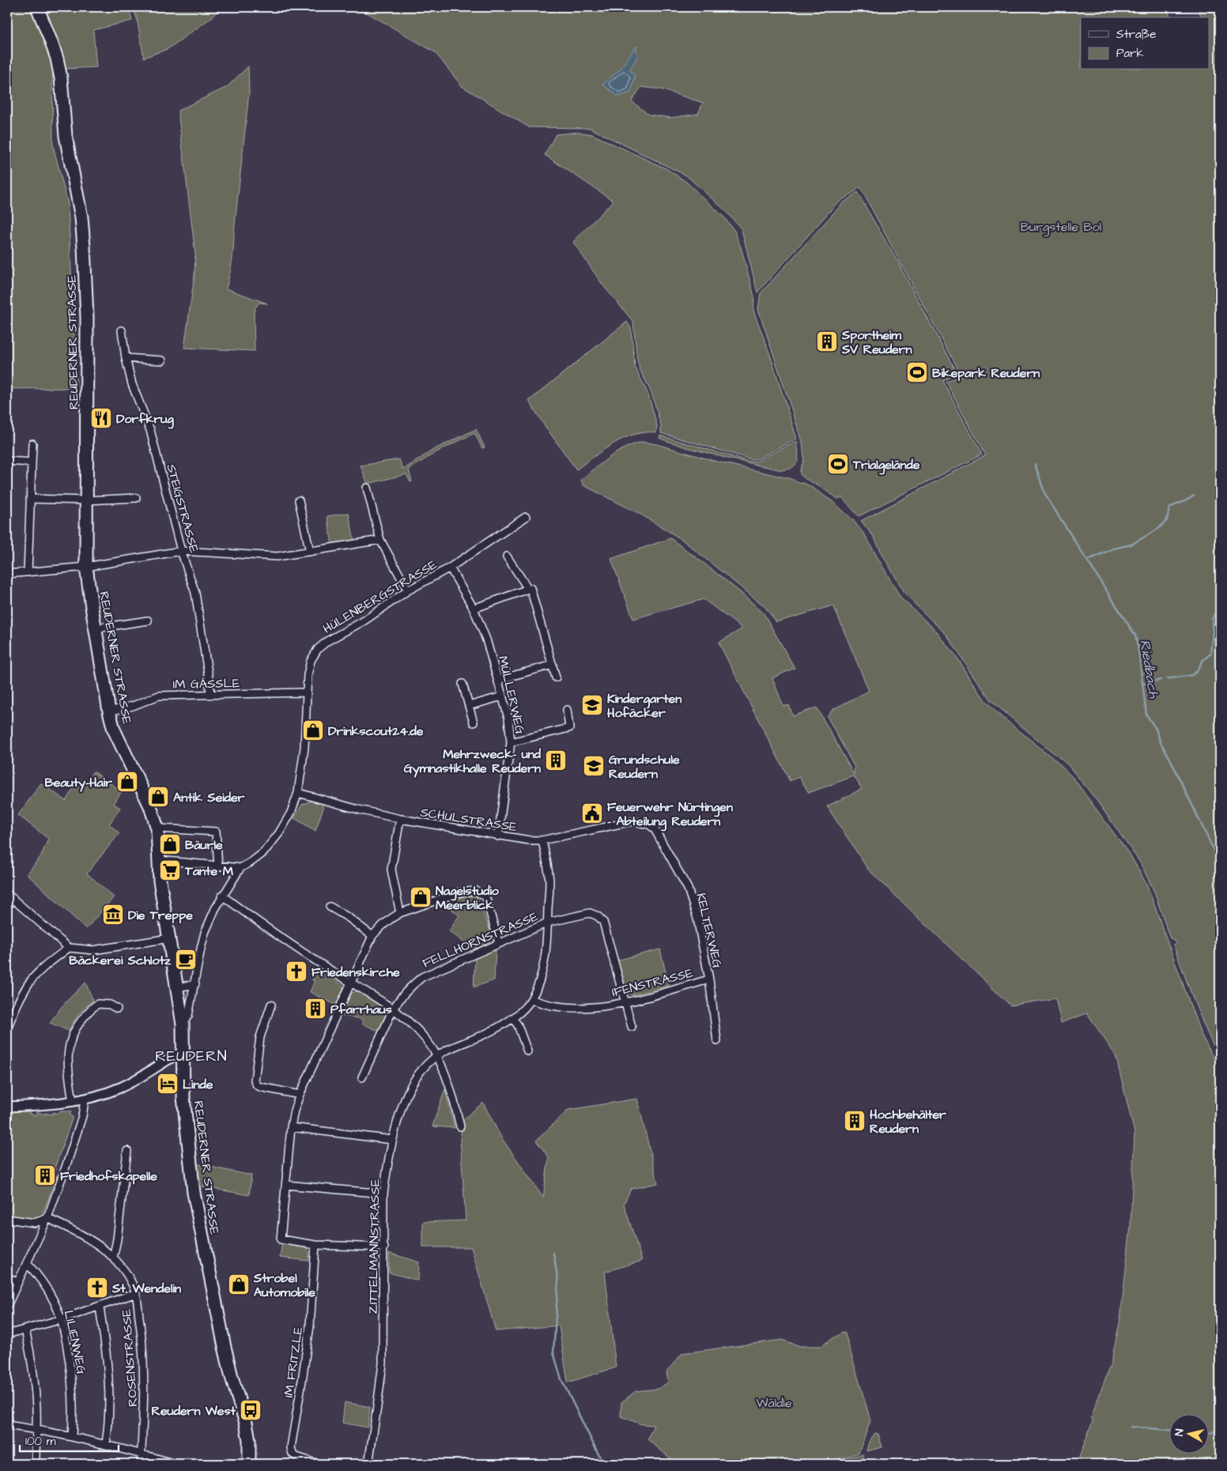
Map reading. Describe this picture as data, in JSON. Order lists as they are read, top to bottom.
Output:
{
  "streets": {
    "main road": ["REUDERNER STRASSE"],
    "street": [
      "STEIGSTRASSE",
      "HÜLENBERGSTRASSE",
      "IM GÄSSLE",
      "MÜLLERWEG",
      "SCHULSTRASSE",
      "KELTERWEG",
      "FELLHORNSTRASSE",
      "IFENSTRASSE",
      "ZITTELMANNSTRASSE",
      "LILIENWEG",
      "ROSENSTRASSE",
      "IM FRITZLE"
    ]
  },
  "crossings": [
    ["REUDERNER STRASSE", "HÜLENBERGSTRASSE"],
    ["REUDERNER STRASSE", "IM GÄSSLE"],
    ["STEIGSTRASSE", "IM GÄSSLE"],
    ["HÜLENBERGSTRASSE", "IM GÄSSLE"],
    ["HÜLENBERGSTRASSE", "MÜLLERWEG"],
    ["HÜLENBERGSTRASSE", "SCHULSTRASSE"],
    ["MÜLLERWEG", "SCHULSTRASSE"],
    ["SCHULSTRASSE", "KELTERWEG"],
    ["SCHULSTRASSE", "ZITTELMANNSTRASSE"],
    ["KELTERWEG", "IFENSTRASSE"],
    ["FELLHORNSTRASSE", "IFENSTRASSE"],
    ["FELLHORNSTRASSE", "ZITTELMANNSTRASSE"],
    ["IFENSTRASSE", "ZITTELMANNSTRASSE"]
  ],
  "districts": ["REUDERN"],
  "water": ["Riedbach"],
  "parks": ["Burgstelle Bol", "Wäldle"],
  "places": {
    "building": [
      "Sportheim SV Reudern",
      "Mehrzweck- und Gymnastikhalle Reudern",
      "Pfarrhaus",
      "Hochbehälter Reudern",
      "Friedhofskapelle"
    ],
    "sports": ["Bikepark Reudern", "Trialgelände"],
    "restaurant": ["Dorfkrug"],
    "school or university": ["Kindergarten Hofäcker", "Grundschule Reudern"],
    "shop": [
      "Drinkscout24.de",
      "Beauty-Hair",
      "Antik Seider",
      "Bäurle",
      "Nagelstudio Meerblick",
      "Strobel Automobile"
    ],
    "public building": ["Feuerwehr Nürtingen - Abteilung Reudern"],
    "supermarket": ["Tante M"],
    "museum": ["Die Treppe"],
    "cafe": ["Bäckerei Schlotz"],
    "church": ["Friedenskirche", "St. Wendelin"],
    "hotel": ["Linde"],
    "bus stop": ["Reudern West"]
  },
  "legend": ["Straße", "Park"],
  "scale_bar": "100 m",
  "north": "left"
}
